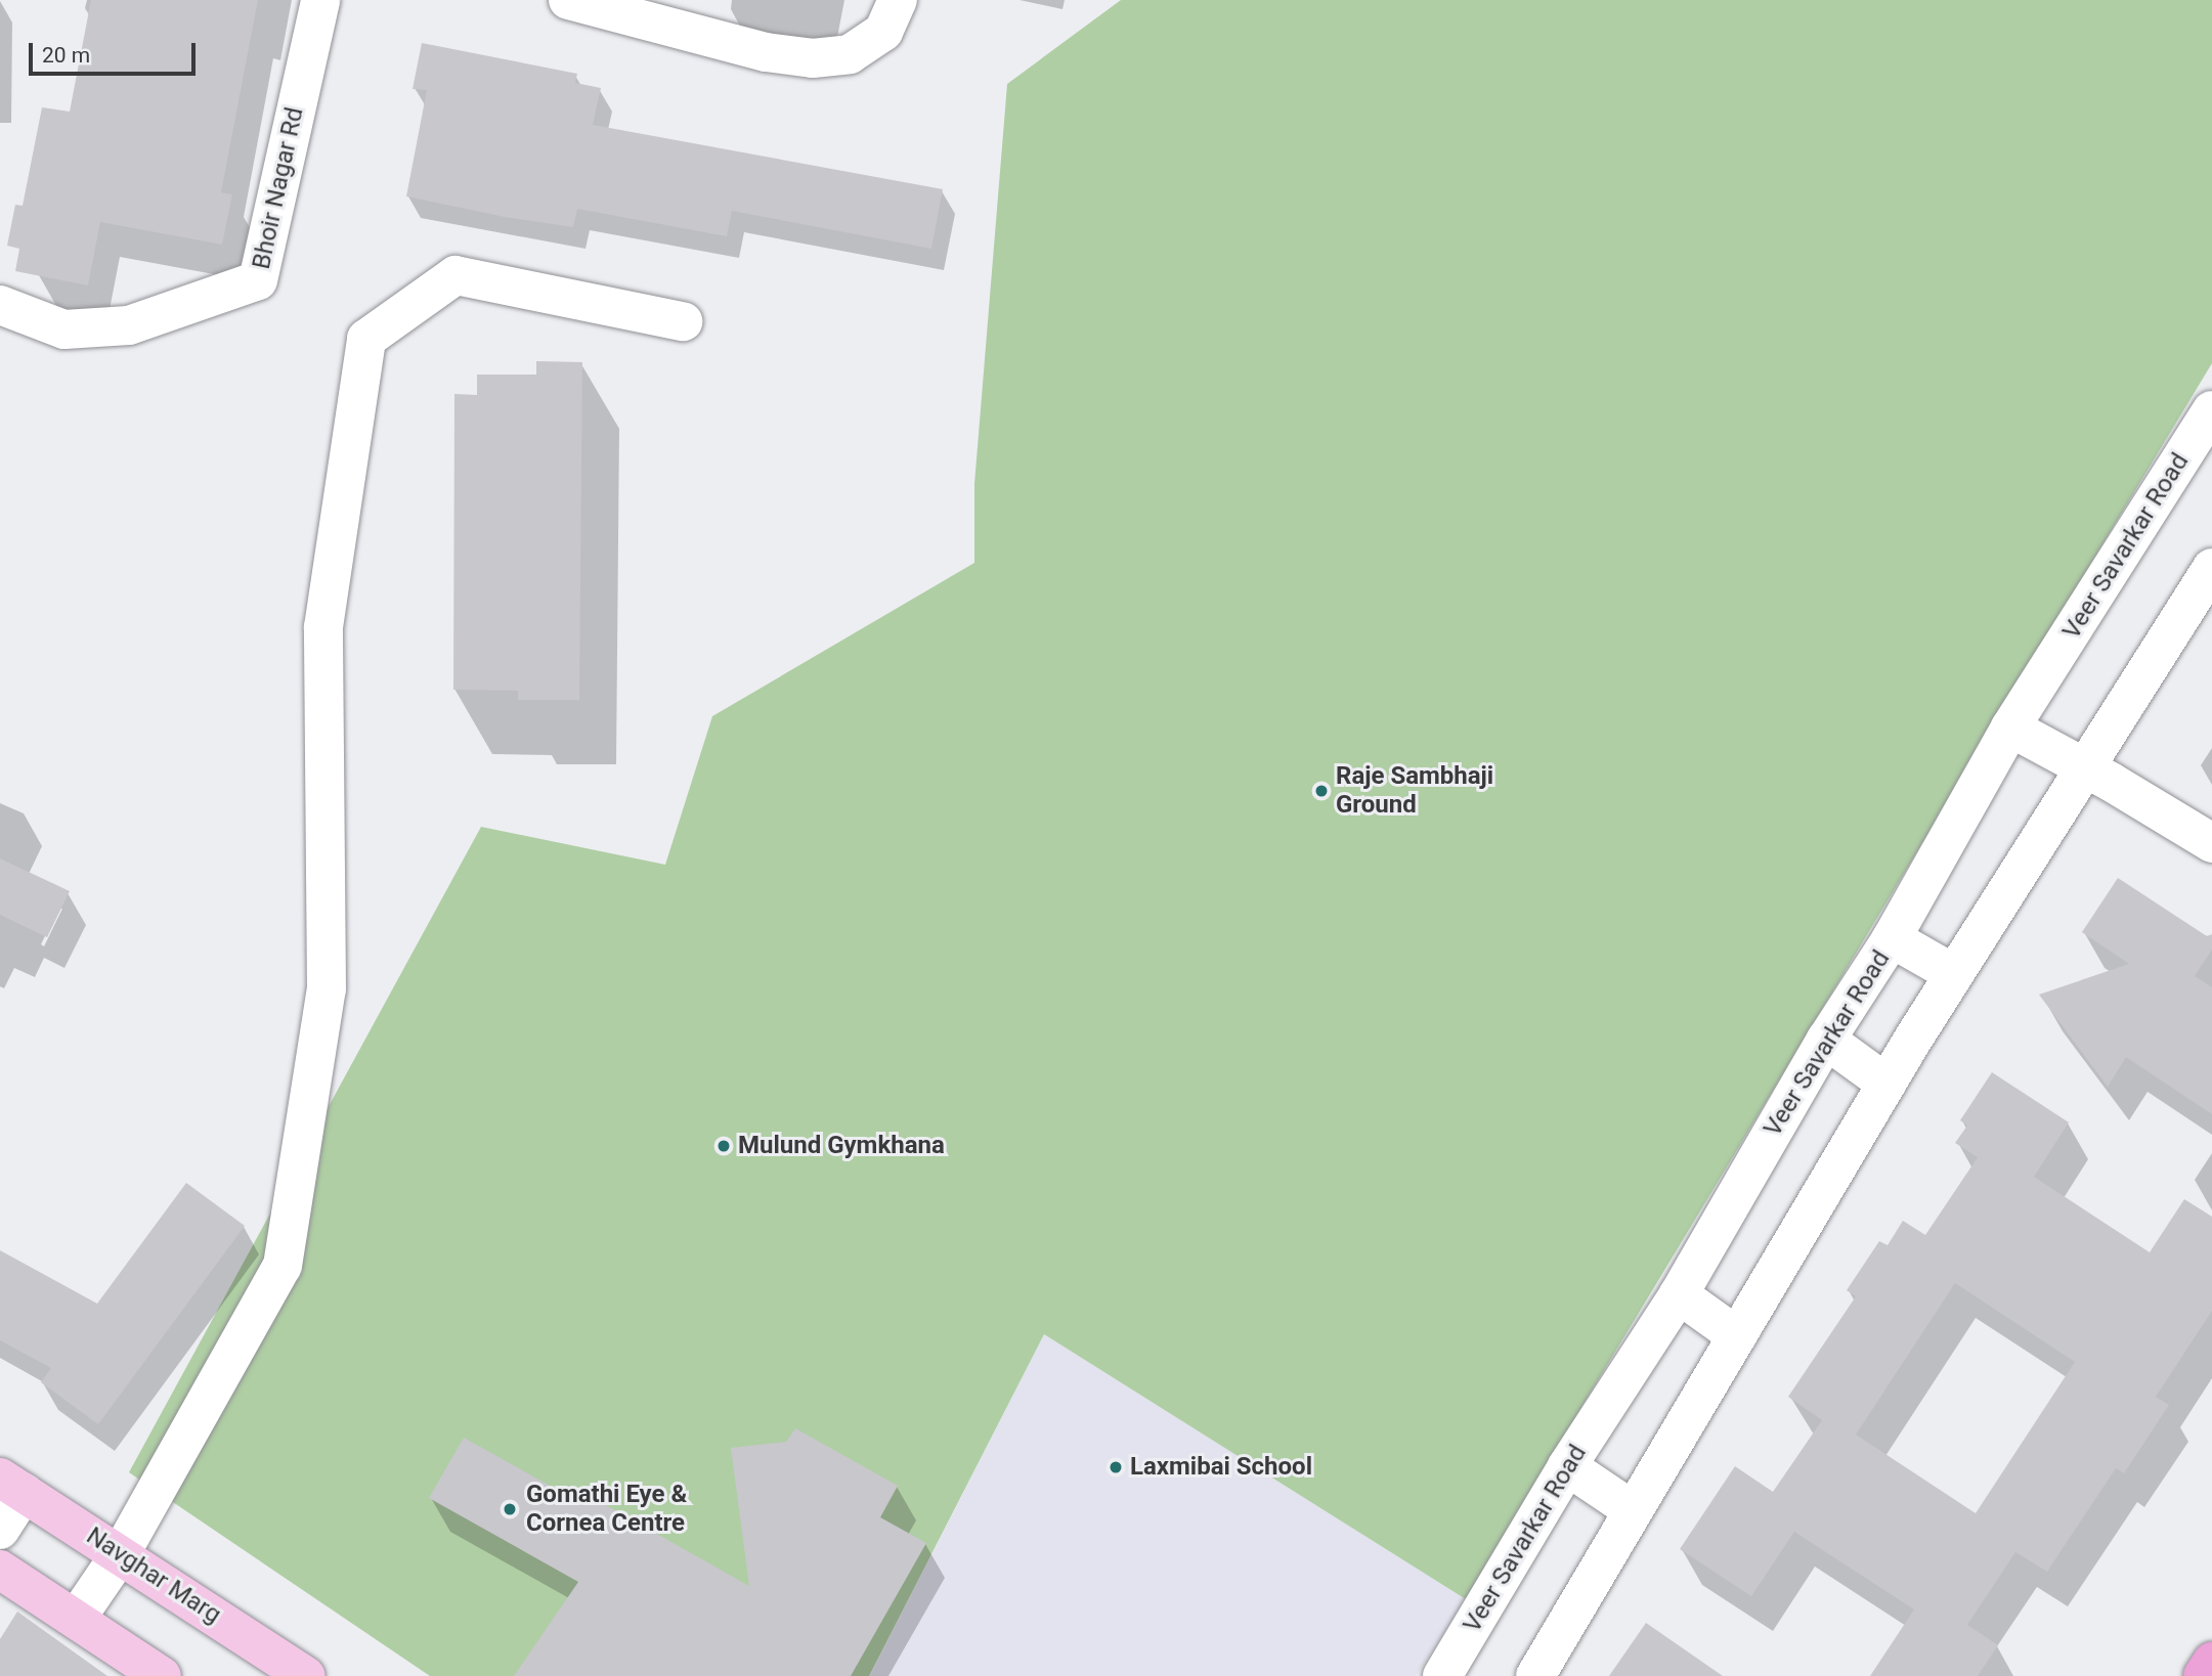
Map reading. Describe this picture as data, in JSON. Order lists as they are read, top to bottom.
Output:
{
  "streets": {
    "main road": ["Navghar Marg"],
    "street": ["Bhoir Nagar Rd", "Veer Savarkar Road"]
  },
  "places": [
    "Raje Sambhaji Ground",
    "Mulund Gymkhana",
    "Laxmibai School",
    "Gomathi Eye & Cornea Centre"
  ],
  "scale_bar": "20 m"
}
